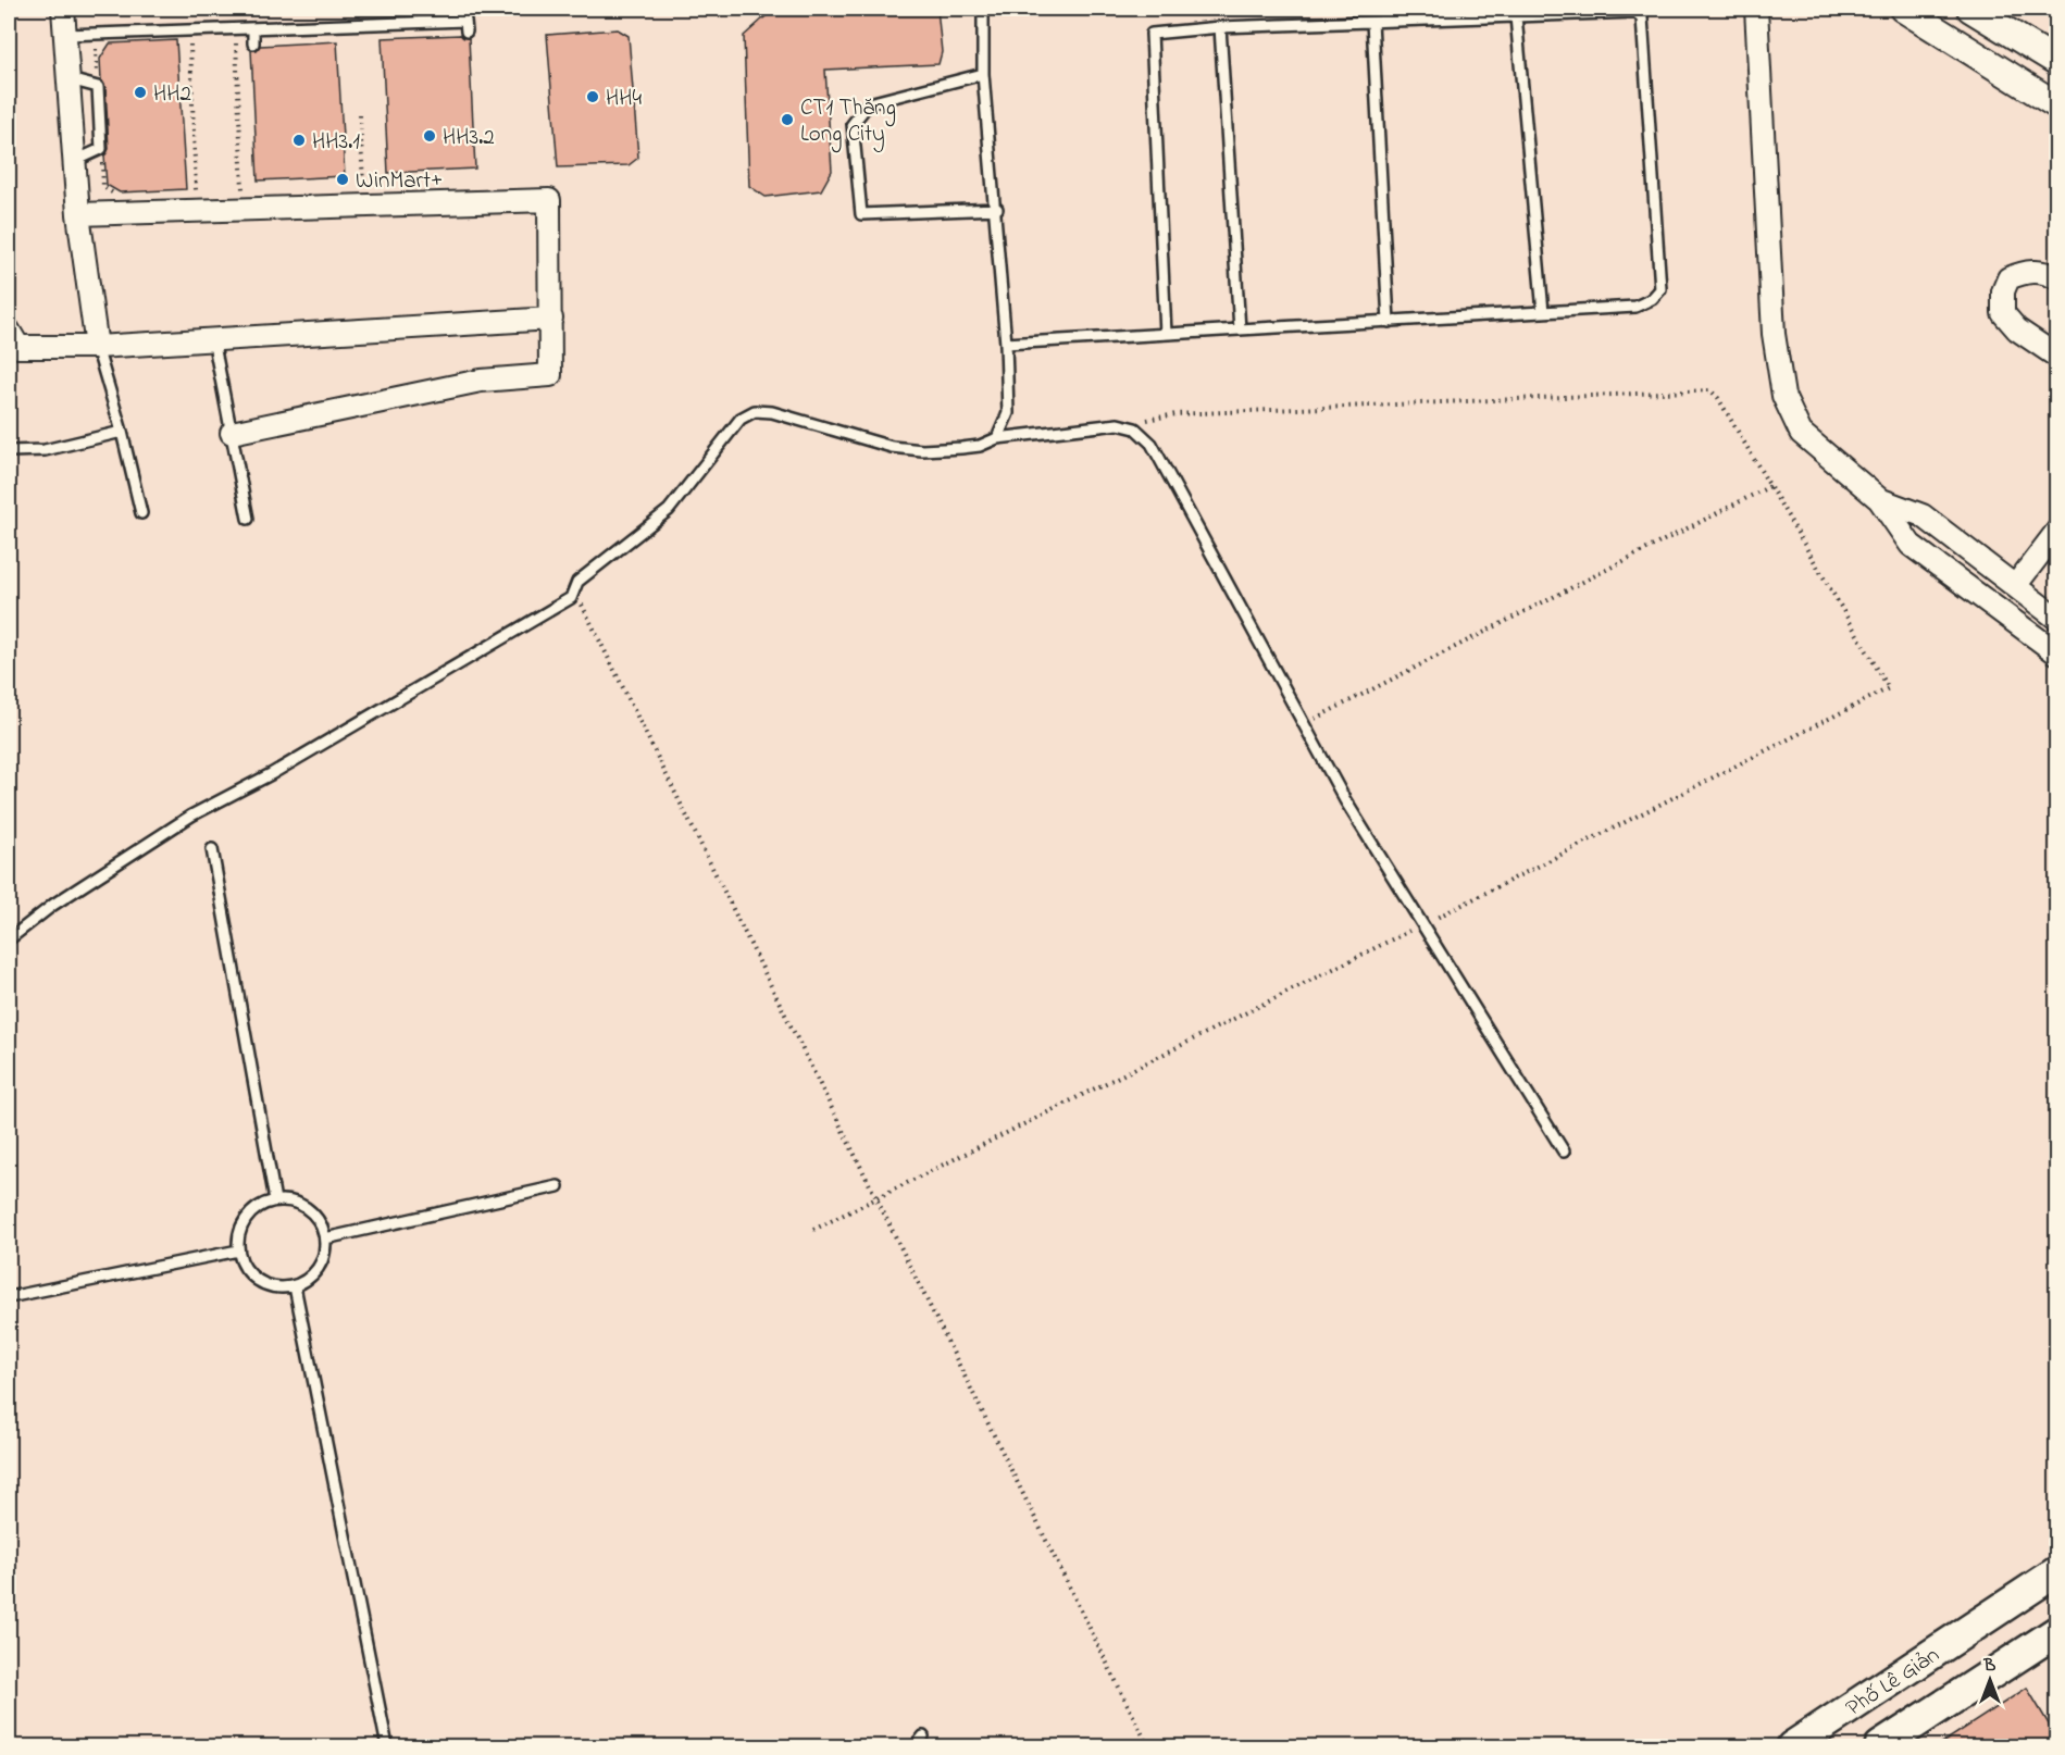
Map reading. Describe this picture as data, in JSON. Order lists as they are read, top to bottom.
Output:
{
  "streets": {
    "main road": ["Phố Lê Giản"]
  },
  "places": [
    "HH2",
    "HH4",
    "CT1 Thăng Long City",
    "HH3.2",
    "HH3.1",
    "WinMart+"
  ],
  "north": "top"
}
